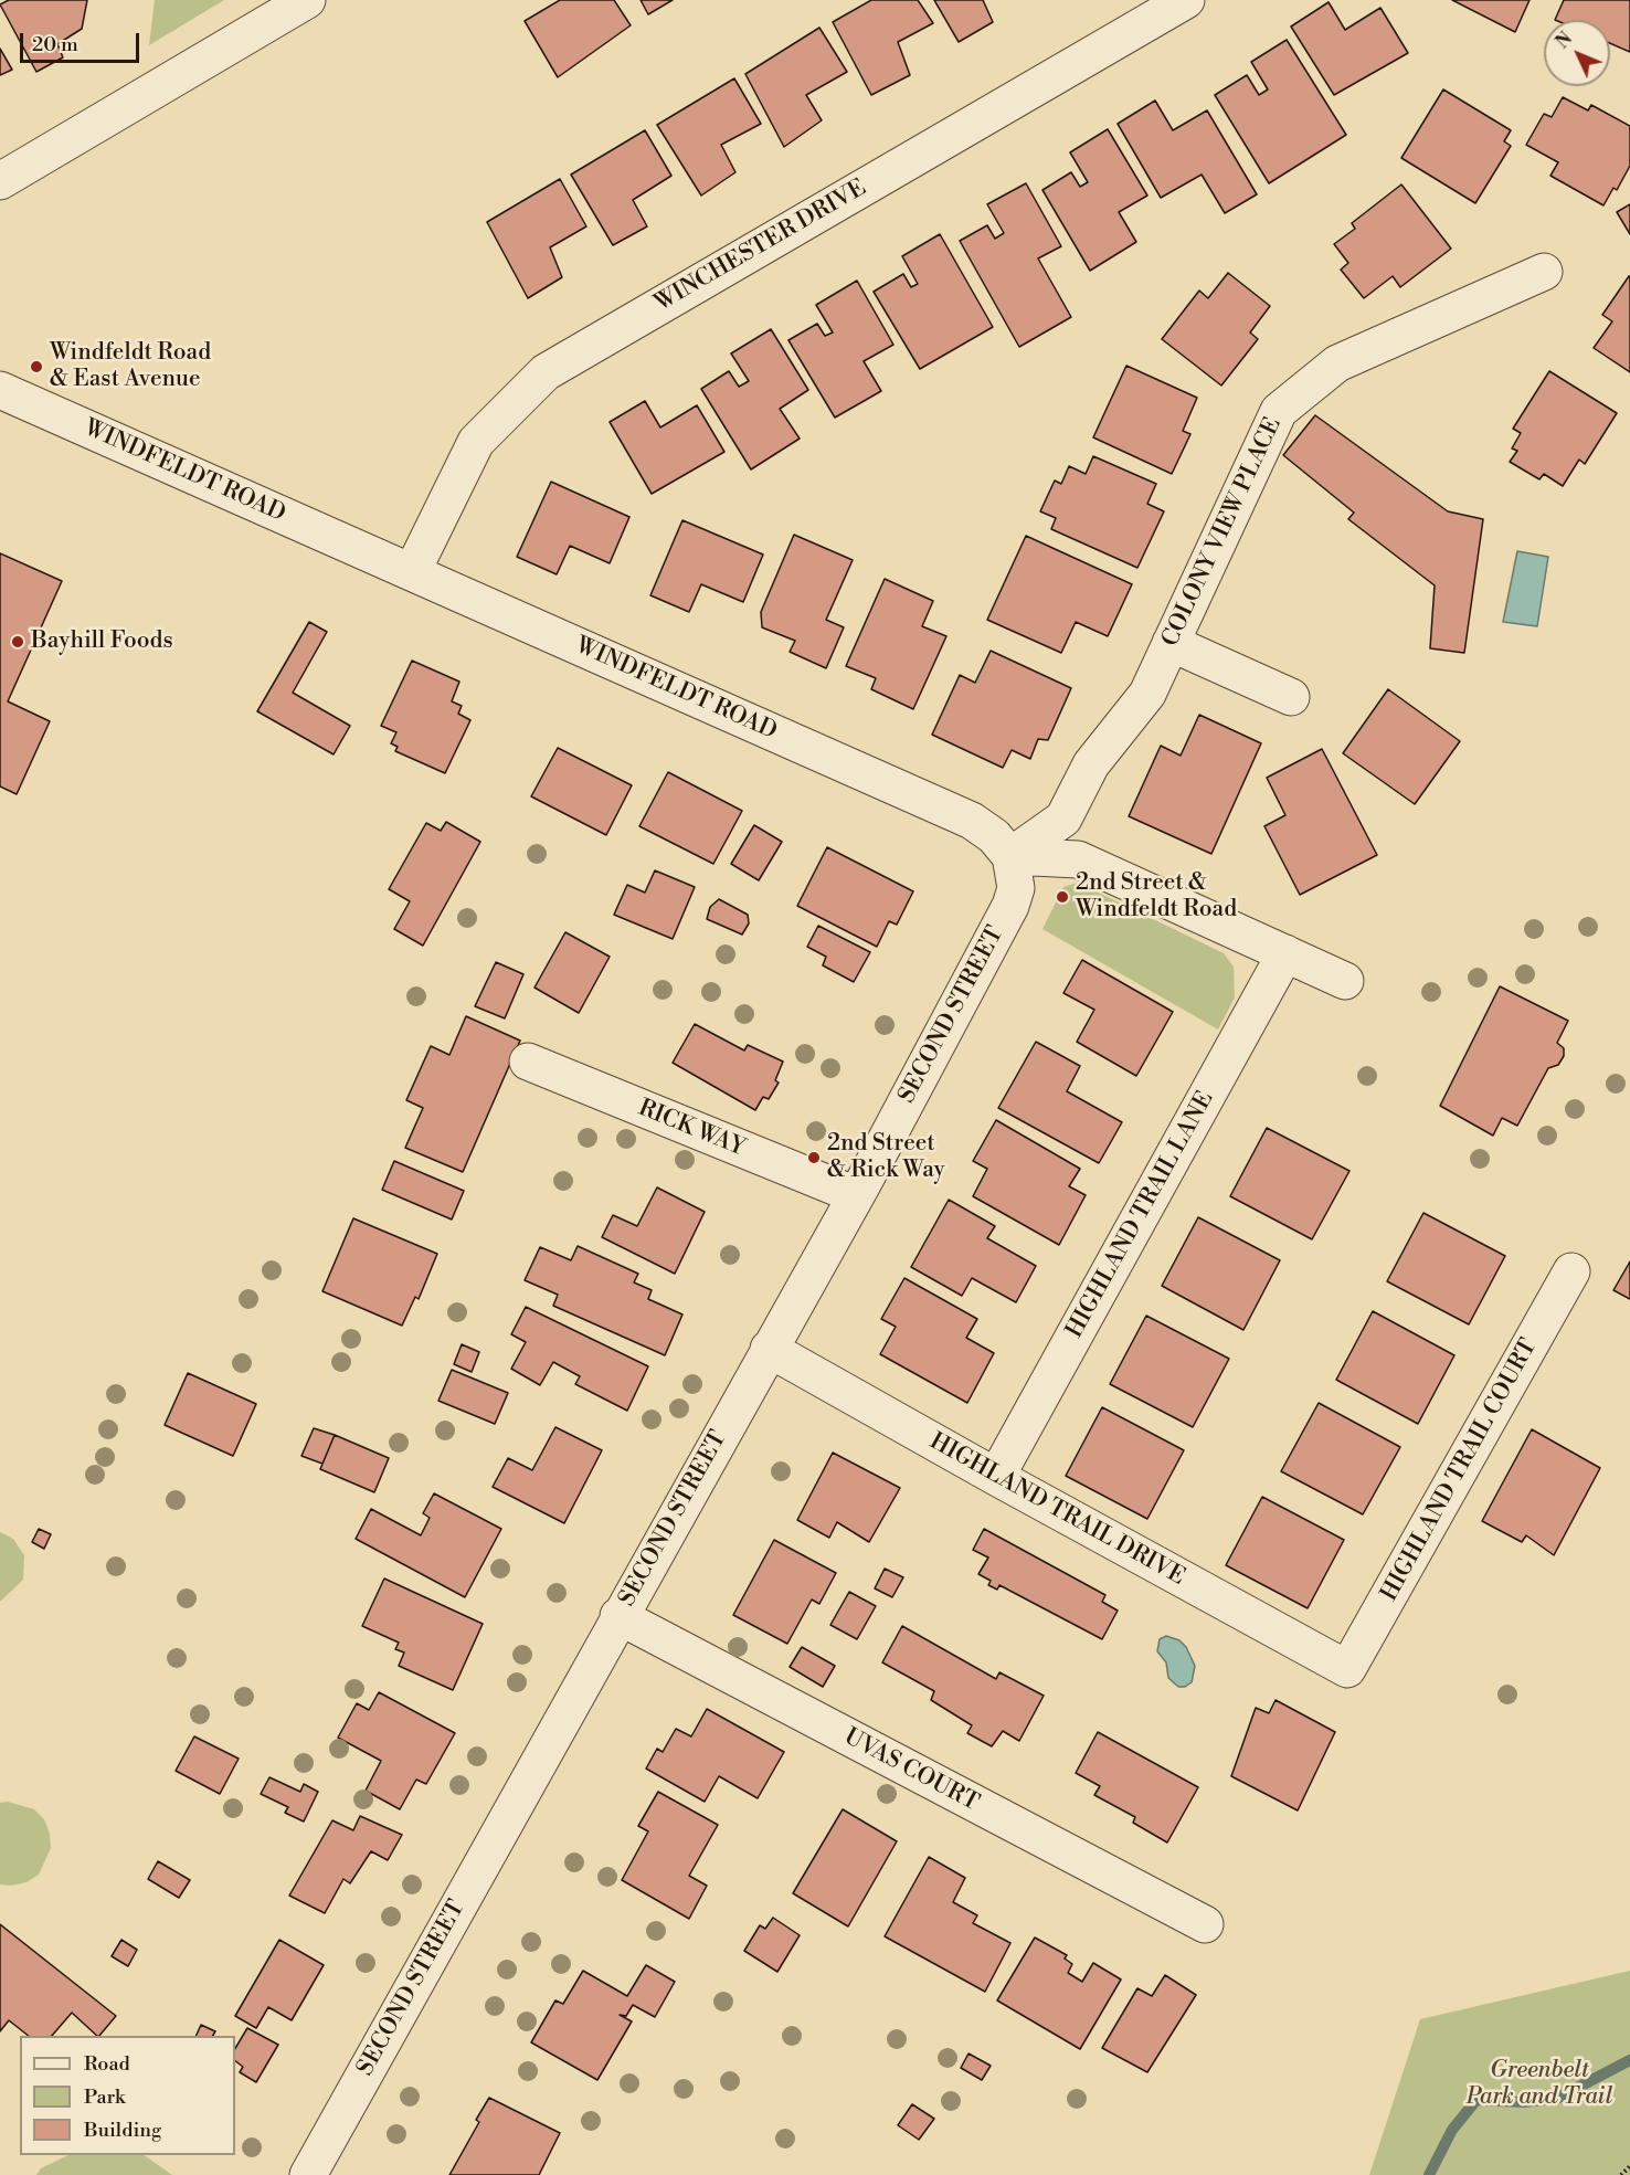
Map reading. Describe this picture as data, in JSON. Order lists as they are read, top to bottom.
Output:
{
  "streets": {
    "street": [
      "WINCHESTER DRIVE",
      "WINDFELDT ROAD",
      "COLONY VIEW PLACE",
      "SECOND STREET",
      "RICK WAY",
      "HIGHLAND TRAIL LANE",
      "HIGHLAND TRAIL COURT",
      "HIGHLAND TRAIL DRIVE",
      "UVAS COURT"
    ]
  },
  "crossings": [
    ["WINCHESTER DRIVE", "WINDFELDT ROAD"],
    ["WINDFELDT ROAD", "COLONY VIEW PLACE"],
    ["WINDFELDT ROAD", "SECOND STREET"],
    ["COLONY VIEW PLACE", "SECOND STREET"],
    ["SECOND STREET", "RICK WAY"],
    ["SECOND STREET", "HIGHLAND TRAIL DRIVE"],
    ["SECOND STREET", "UVAS COURT"],
    ["HIGHLAND TRAIL LANE", "HIGHLAND TRAIL DRIVE"],
    ["HIGHLAND TRAIL COURT", "HIGHLAND TRAIL DRIVE"]
  ],
  "parks": ["Greenbelt Park and Trail"],
  "places": [
    "Windfeldt Road & East Avenue",
    "Bayhill Foods",
    "2nd Street & Windfeldt Road",
    "2nd Street & Rick Way"
  ],
  "legend": ["Road", "Park", "Building"],
  "scale_bar": "20 m",
  "north": "top left"
}
